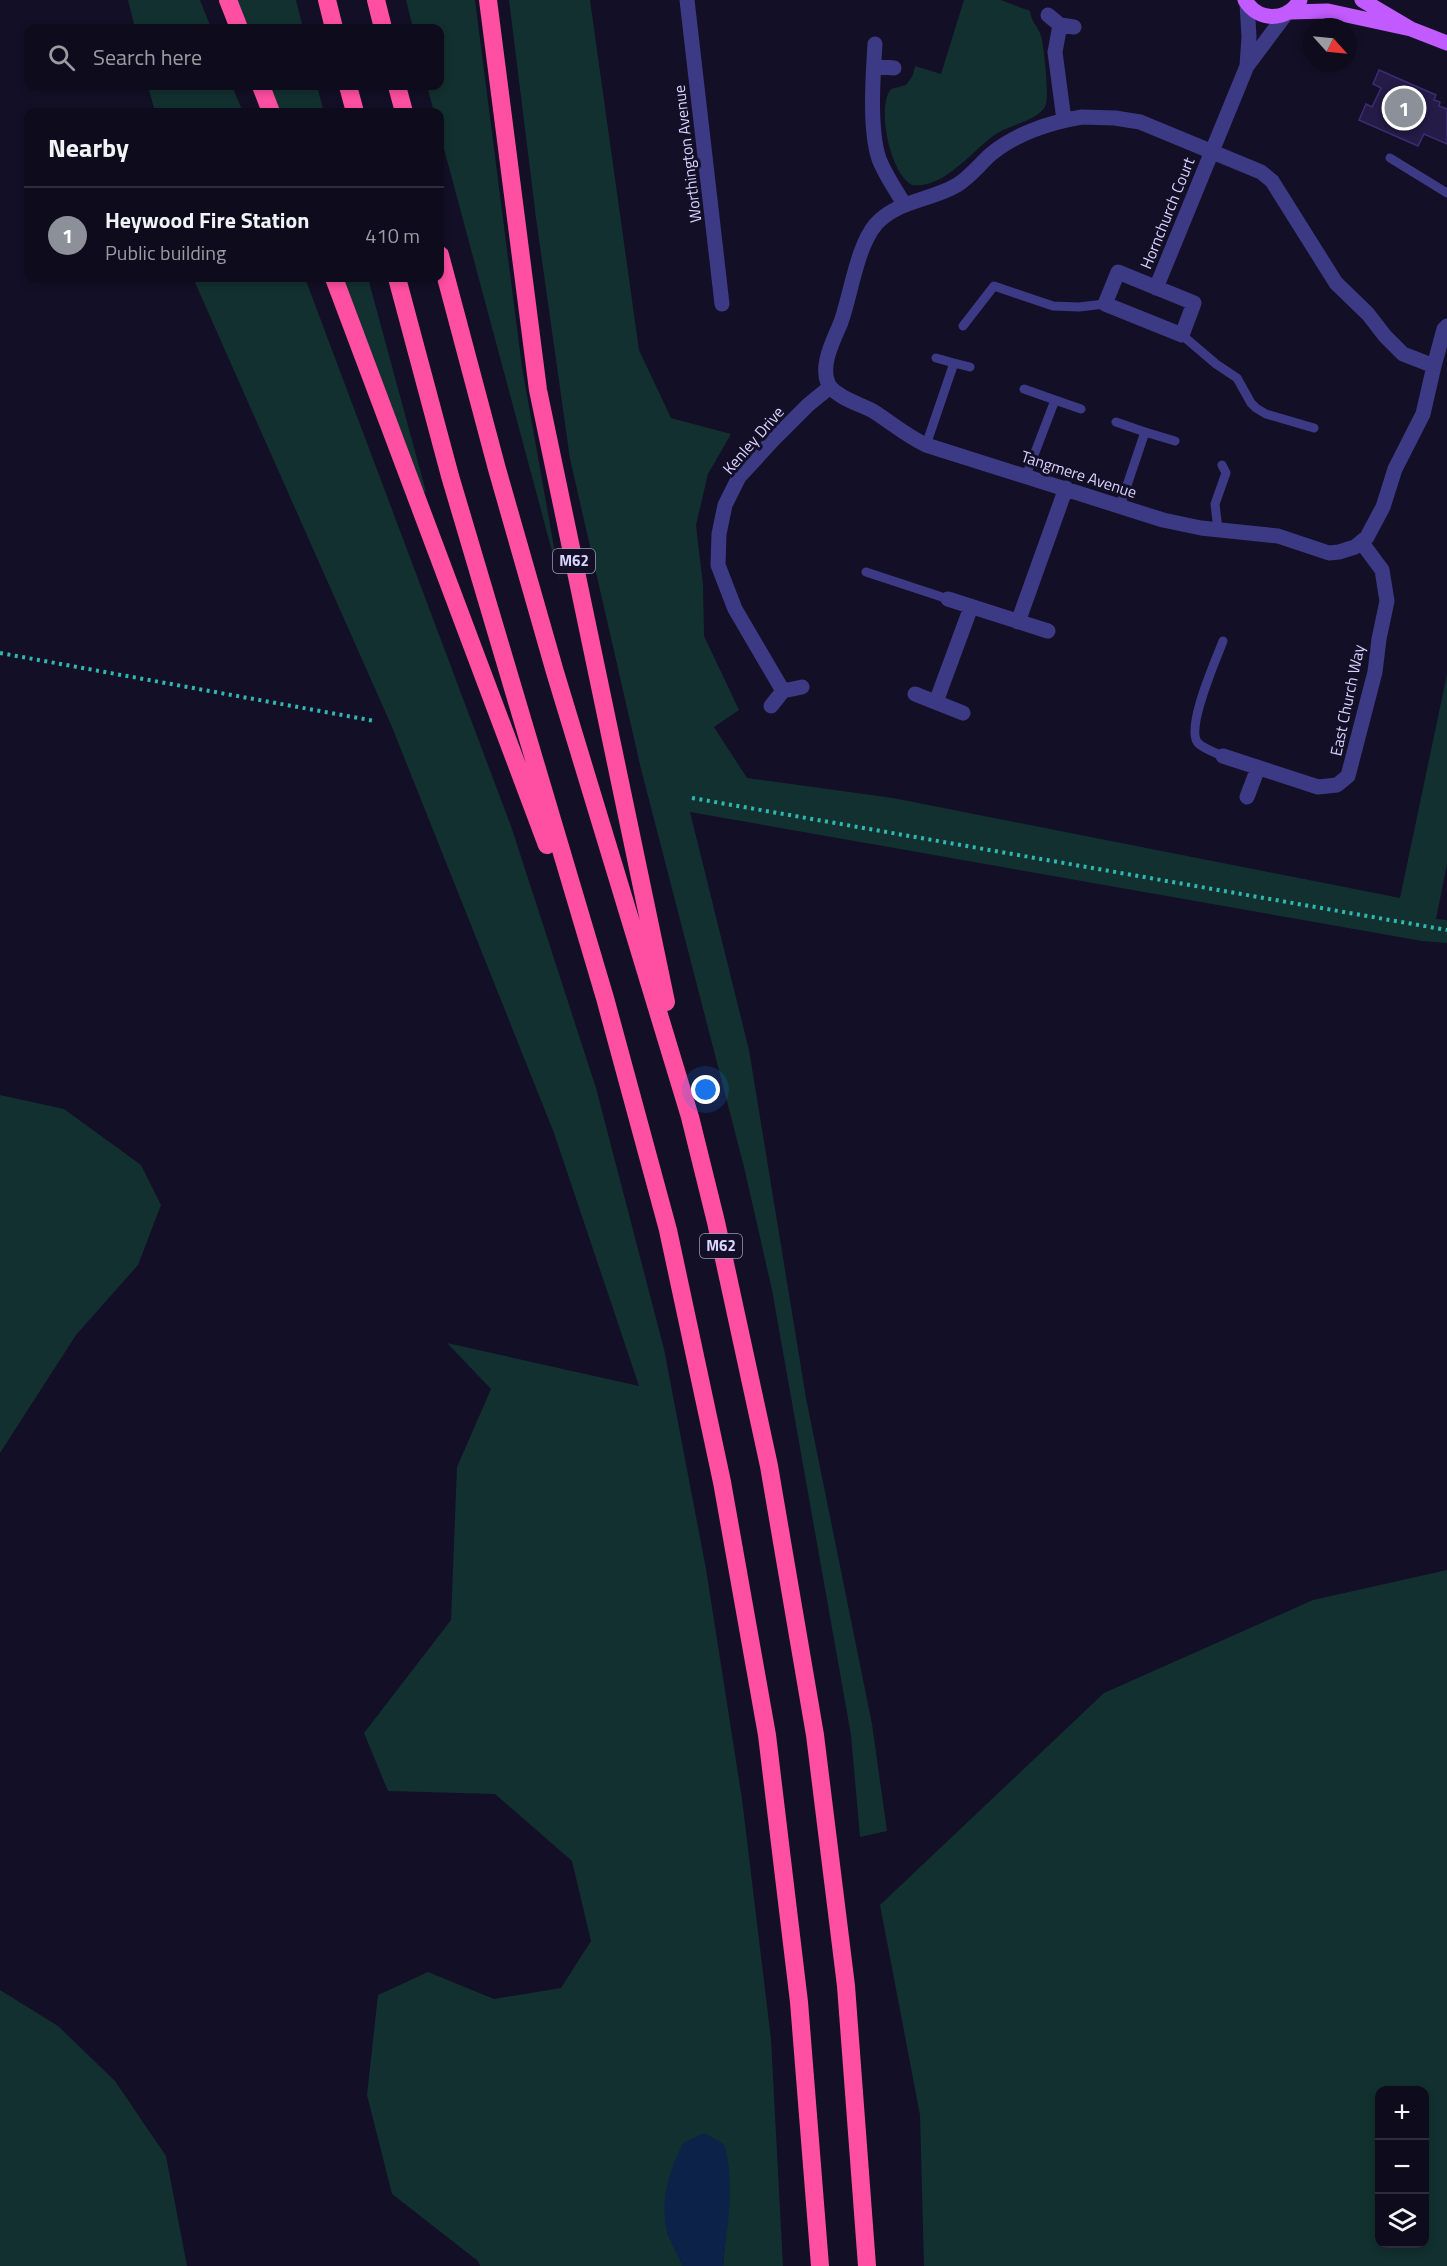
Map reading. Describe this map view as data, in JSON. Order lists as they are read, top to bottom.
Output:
{
  "streets": {
    "highway": ["M62"],
    "street": [
      "Worthington Avenue",
      "Hornchurch Court",
      "Kenley Drive",
      "Tangmere Avenue",
      "East Church Way"
    ]
  },
  "crossings": [
    ["Kenley Drive", "Tangmere Avenue"],
    ["Tangmere Avenue", "East Church Way"]
  ],
  "north": "bottom right",
  "page": {
    "search": "Search here",
    "pins": "1",
    "heading": "Nearby",
    "list": [
      {
        "mark": "1",
        "name": "Heywood Fire Station",
        "note": "Public building",
        "value": "410 m"
      }
    ],
    "map_buttons": ["+", "−"]
  }
}
